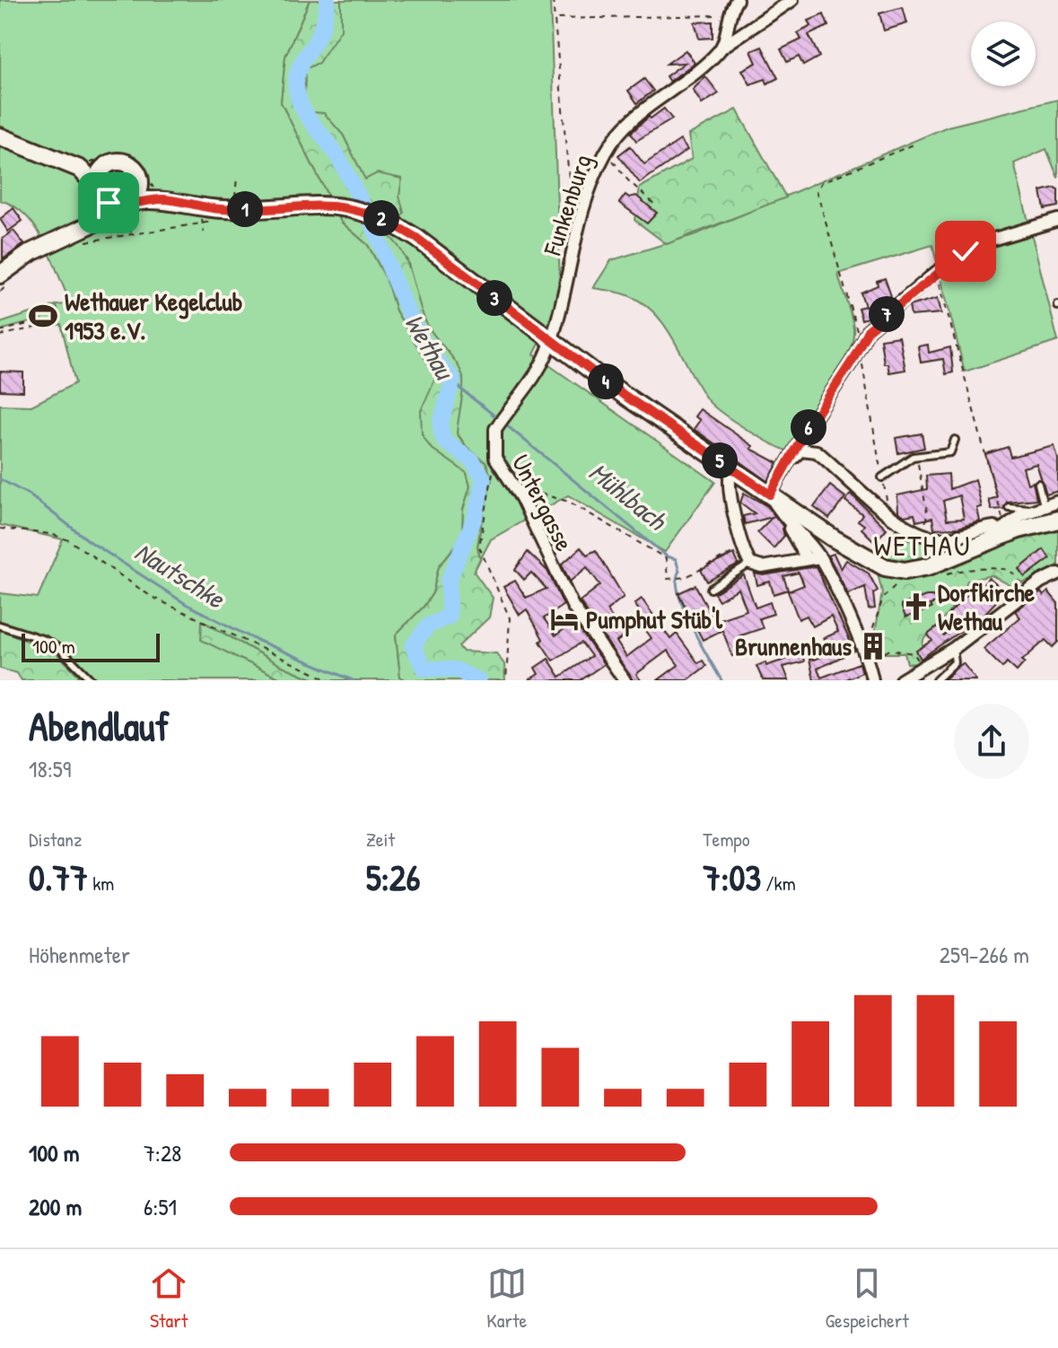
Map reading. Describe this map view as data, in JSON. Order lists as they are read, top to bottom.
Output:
{
  "streets": {
    "street": ["Funkenburg", "Untergasse"]
  },
  "crossings": [
    ["Funkenburg", "Untergasse"]
  ],
  "districts": ["WETHAU"],
  "water": ["Wethau", "Mühlbach", "Nautschke"],
  "places": {
    "sports": ["Wethauer Kegelclub 1953 e.V."],
    "church": ["Dorfkirche Wethau"],
    "hotel": ["Pumphut Stüb'l"],
    "building": ["Brunnenhaus"]
  },
  "scale_bar": "100 m",
  "page": {
    "pins": [
      "1",
      "2",
      "3",
      "7",
      "4",
      "6",
      "5"
    ],
    "scale": "100 m",
    "heading": ["Abendlauf", "18:59"],
    "stats": [
      ["Distanz", "0.77 km"],
      ["Zeit", "5:26"],
      ["Tempo", "7:03 /km"]
    ],
    "chart": ["Höhenmeter", "259–266 m"],
    "list": [
      {
        "name": "100 m",
        "note": "7:28"
      },
      {
        "name": "200 m",
        "note": "6:51"
      }
    ],
    "tabs": ["Start", "Karte", "Gespeichert"]
  }
}
